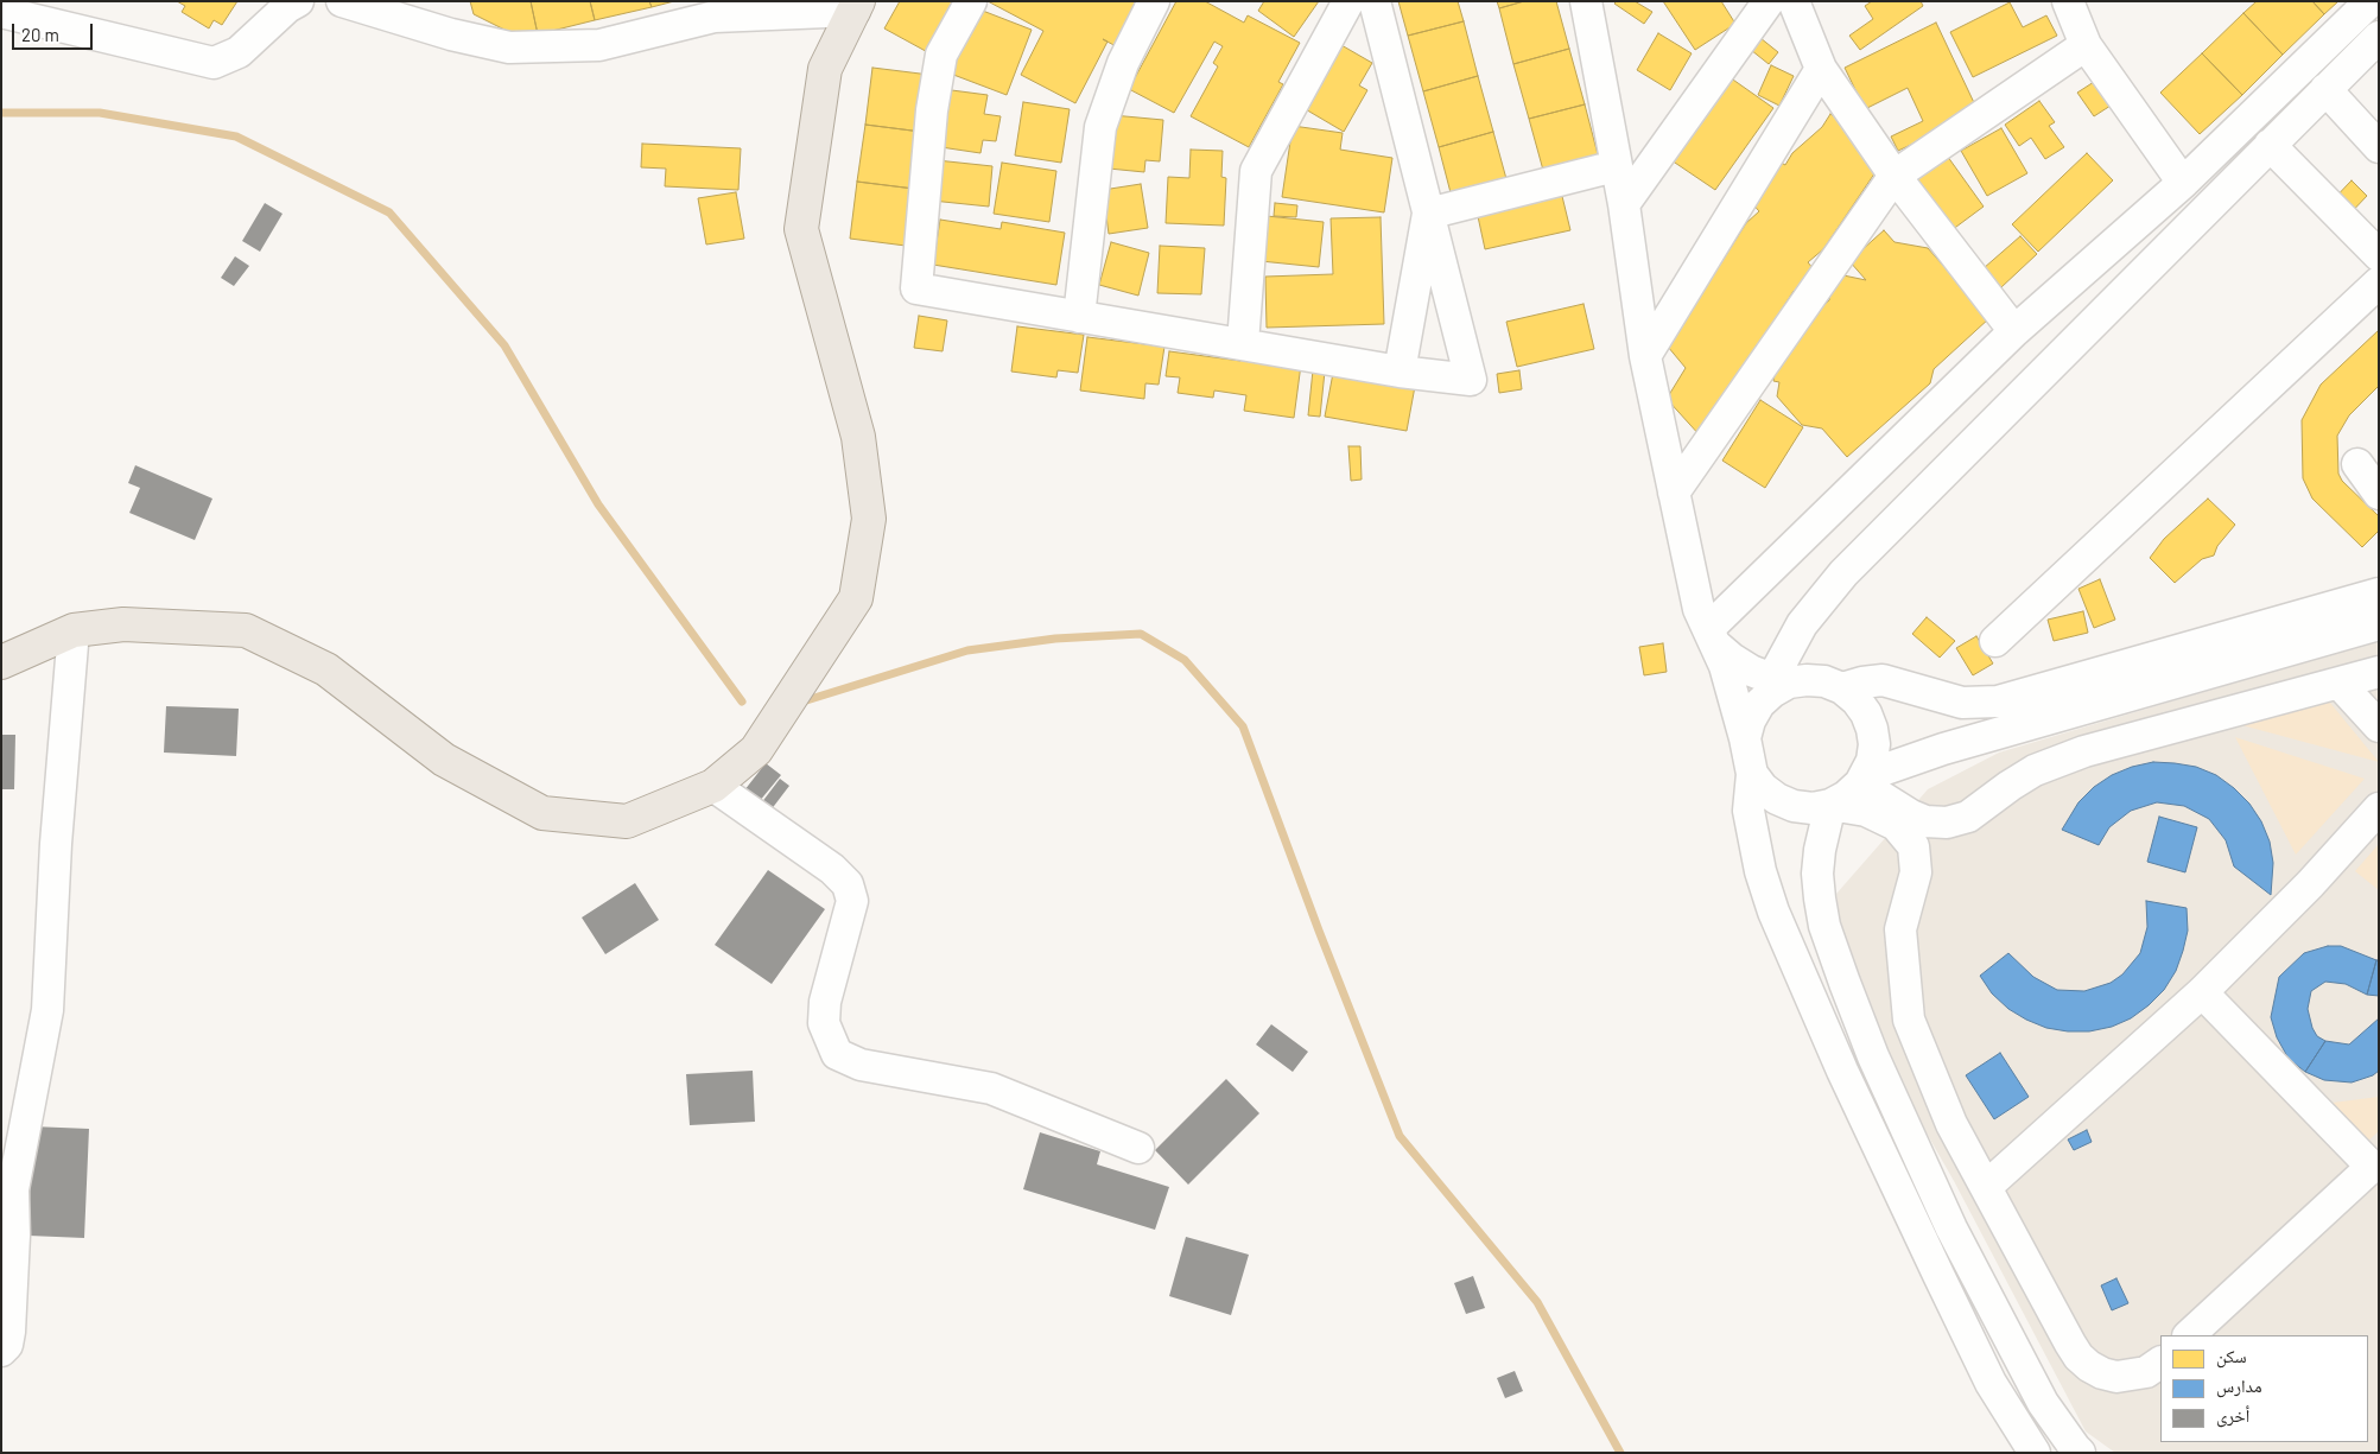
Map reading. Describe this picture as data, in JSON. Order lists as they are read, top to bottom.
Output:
{
  "legend": ["سكن", "مدارس", "أخرى"],
  "scale_bar": "20 m"
}
